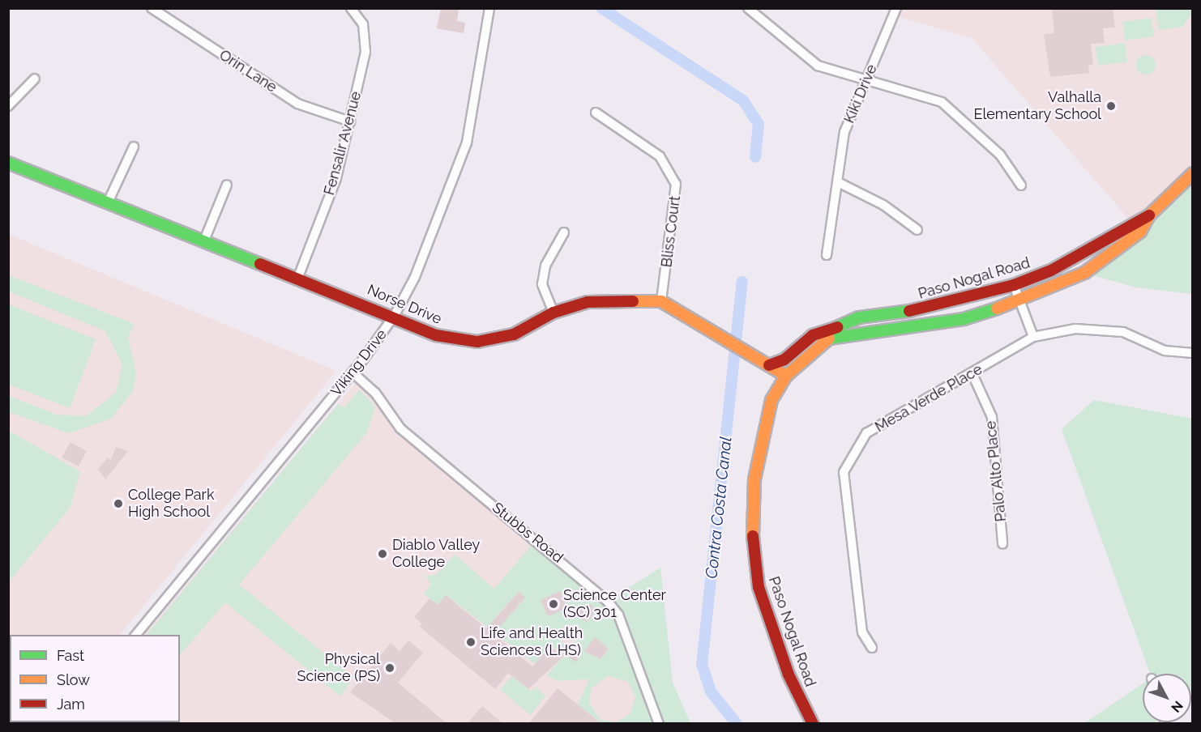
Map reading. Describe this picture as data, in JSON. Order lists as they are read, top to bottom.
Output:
{
  "streets": {
    "street": [
      "Orin Lane",
      "Kiki Drive",
      "Fensalir Avenue",
      "Bliss Court",
      "Paso Nogal Road",
      "Norse Drive",
      "Viking Drive",
      "Mesa Verde Place",
      "Palo Alto Place",
      "Stubbs Road"
    ]
  },
  "crossings": [
    ["Orin Lane", "Fensalir Avenue"],
    ["Fensalir Avenue", "Norse Drive"],
    ["Bliss Court", "Norse Drive"],
    ["Norse Drive", "Viking Drive"],
    ["Viking Drive", "Stubbs Road"],
    ["Mesa Verde Place", "Palo Alto Place"]
  ],
  "water": ["Contra Costa Canal"],
  "places": [
    "Valhalla Elementary School",
    "College Park High School",
    "Diablo Valley College",
    "Science Center (SC) 301",
    "Life and Health Sciences (LHS)",
    "Physical Science (PS)"
  ],
  "legend": ["Fast", "Slow", "Jam"],
  "north": "bottom right"
}
